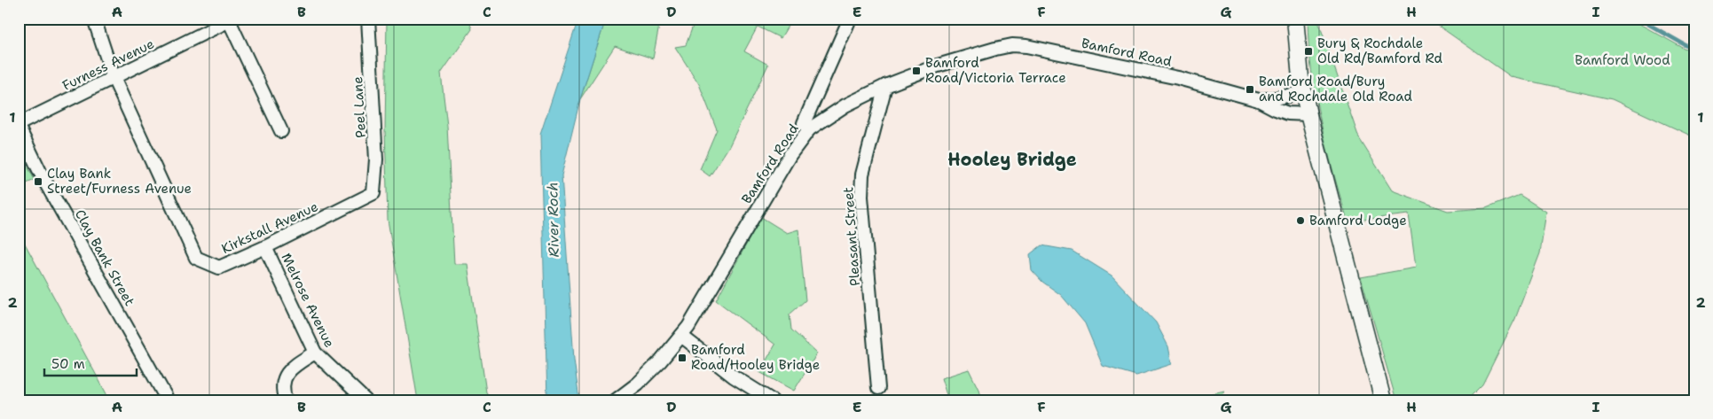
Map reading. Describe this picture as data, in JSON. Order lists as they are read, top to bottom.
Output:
{
  "streets": {
    "street": [
      "Bamford Road",
      "Furness Avenue",
      "Peel Lane",
      "Kirkstall Avenue",
      "Pleasant Street",
      "Clay Bank Street",
      "Melrose Avenue"
    ]
  },
  "crossings": [
    ["Bamford Road", "Pleasant Street"],
    ["Furness Avenue", "Kirkstall Avenue"],
    ["Furness Avenue", "Clay Bank Street"],
    ["Peel Lane", "Kirkstall Avenue"],
    ["Kirkstall Avenue", "Melrose Avenue"]
  ],
  "districts": ["Hooley Bridge"],
  "water": ["River Roch"],
  "parks": ["Bamford Wood"],
  "places": {
    "transit": [
      "Bury & Rochdale Old Rd/Bamford Rd",
      "Bamford Road/Victoria Terrace",
      "Bamford Road/Bury and Rochdale Old Road",
      "Clay Bank Street/Furness Avenue",
      "Bamford Road/Hooley Bridge"
    ],
    "other": ["Bamford Lodge"]
  },
  "scale_bar": "50 m",
  "grid": {
    "columns": [
      "A",
      "B",
      "C",
      "D",
      "E",
      "F",
      "G",
      "H",
      "I"
    ],
    "rows": ["1", "2"]
  }
}
